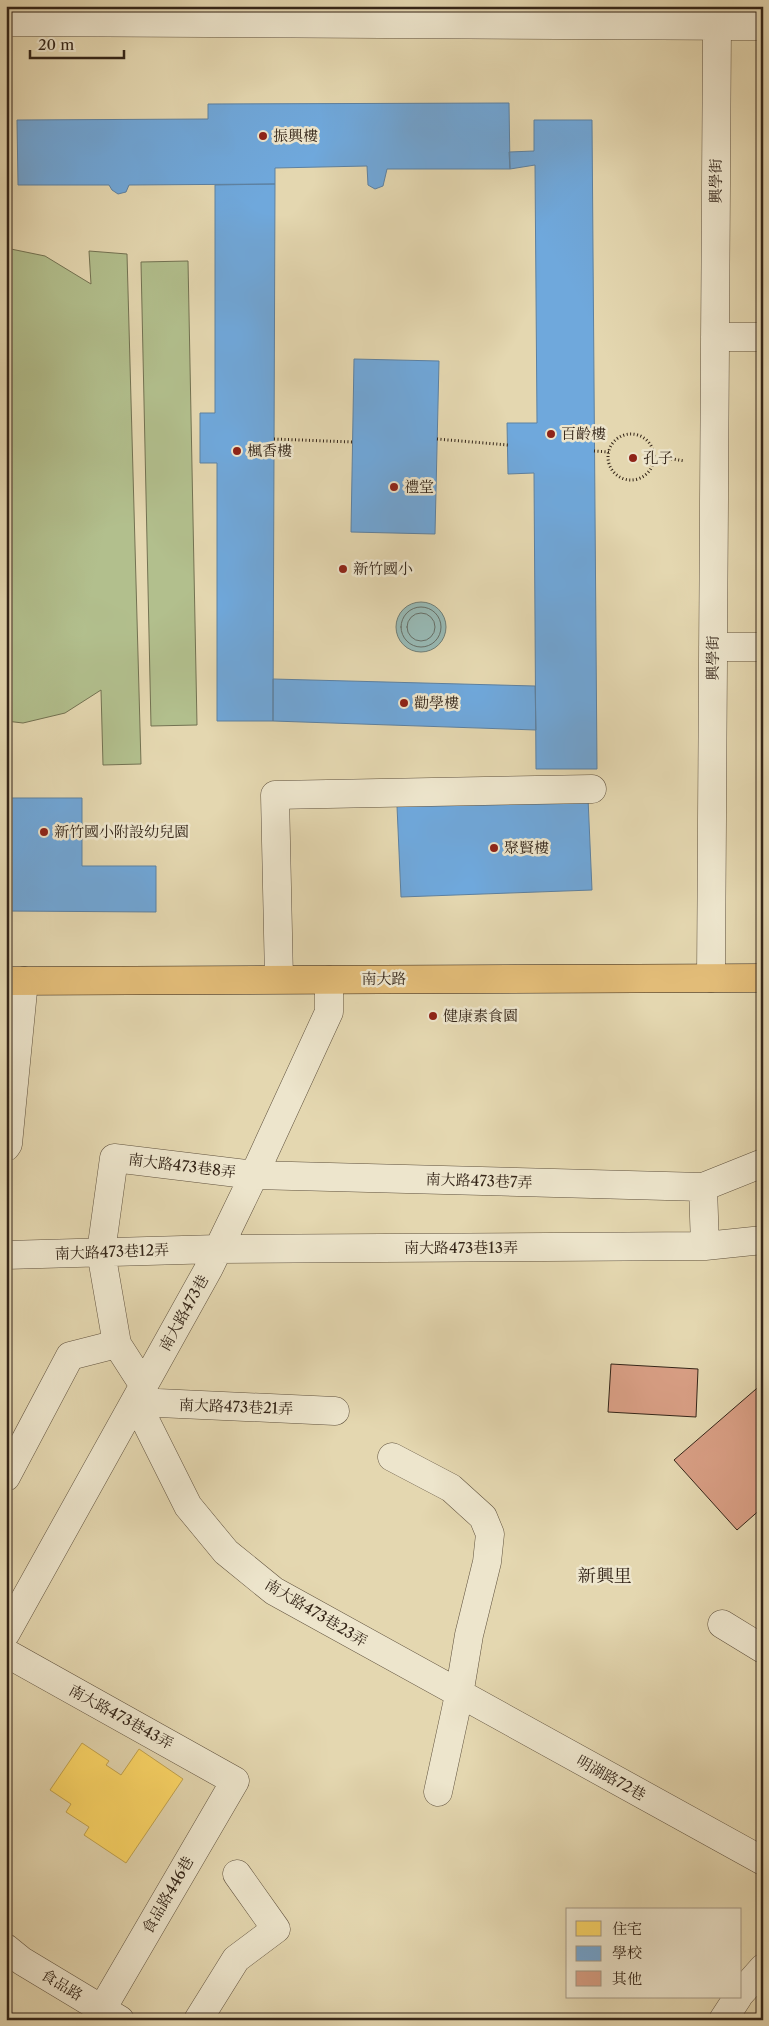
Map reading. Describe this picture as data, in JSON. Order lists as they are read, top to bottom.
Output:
{
  "streets": {
    "main road": ["南大路"],
    "street": [
      "興學街",
      "南大路473巷8弄",
      "南大路473巷7弄",
      "南大路473巷13弄",
      "南大路473巷12弄",
      "南大路473巷",
      "南大路473巷21弄",
      "南大路473巷23弄",
      "南大路473巷43弄",
      "明湖路72巷",
      "食品路446巷",
      "食品路"
    ]
  },
  "crossings": [
    ["興學街", "南大路"],
    ["南大路", "南大路473巷"],
    ["南大路473巷8弄", "南大路473巷7弄"],
    ["南大路473巷8弄", "南大路473巷12弄"],
    ["南大路473巷8弄", "南大路473巷"],
    ["南大路473巷7弄", "南大路473巷"],
    ["南大路473巷13弄", "南大路473巷12弄"],
    ["南大路473巷13弄", "南大路473巷"],
    ["南大路473巷12弄", "南大路473巷"],
    ["南大路473巷", "南大路473巷21弄"],
    ["南大路473巷", "南大路473巷23弄"],
    ["南大路473巷21弄", "南大路473巷23弄"],
    ["南大路473巷23弄", "明湖路72巷"],
    ["南大路473巷43弄", "食品路446巷"],
    ["食品路446巷", "食品路"]
  ],
  "districts": ["新興里"],
  "places": [
    "振興樓",
    "百齡樓",
    "楓香樓",
    "孔子",
    "禮堂",
    "新竹國小",
    "勸學樓",
    "新竹國小附設幼兒園",
    "聚賢樓",
    "健康素食園"
  ],
  "legend": ["住宅", "學校", "其他"],
  "scale_bar": "20 m"
}
